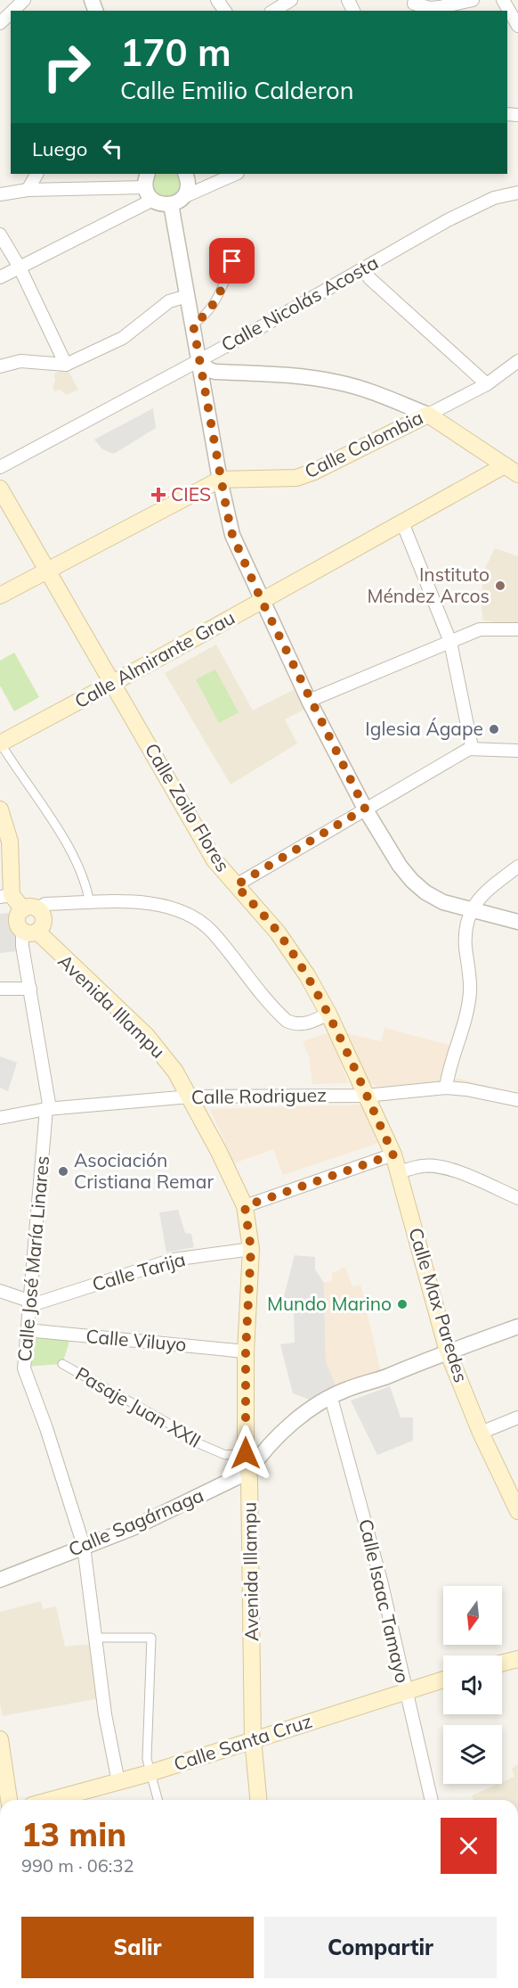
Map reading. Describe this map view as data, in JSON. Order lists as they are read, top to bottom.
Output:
{
  "streets": {
    "main road": [
      "Calle Colombia",
      "Calle Almirante Grau",
      "Calle Zoilo Flores",
      "Avenida Illampu",
      "Calle Max Paredes",
      "Calle Santa Cruz"
    ],
    "street": [
      "Calle Nicolás Acosta",
      "Calle Rodriguez",
      "Calle José María Linares",
      "Calle Tarija",
      "Calle Viluyo",
      "Pasaje Juan XXII",
      "Calle Sagárnaga",
      "Calle Isaac Tamayo"
    ]
  },
  "crossings": [
    ["Calle Colombia", "Calle Zoilo Flores"],
    ["Calle Almirante Grau", "Calle Zoilo Flores"],
    ["Calle Zoilo Flores", "Calle Rodriguez"],
    ["Calle Zoilo Flores", "Calle Max Paredes"],
    ["Avenida Illampu", "Calle Rodriguez"],
    ["Avenida Illampu", "Calle José María Linares"],
    ["Avenida Illampu", "Calle Tarija"],
    ["Avenida Illampu", "Calle Viluyo"],
    ["Avenida Illampu", "Pasaje Juan XXII"],
    ["Avenida Illampu", "Calle Sagárnaga"],
    ["Avenida Illampu", "Calle Santa Cruz"],
    ["Calle Rodriguez", "Calle José María Linares"],
    ["Calle Rodriguez", "Calle Max Paredes"],
    ["Calle José María Linares", "Calle Tarija"],
    ["Calle José María Linares", "Calle Viluyo"],
    ["Calle José María Linares", "Calle Sagárnaga"],
    ["Calle José María Linares", "Calle Santa Cruz"],
    ["Calle Max Paredes", "Calle Sagárnaga"],
    ["Calle Sagárnaga", "Calle Isaac Tamayo"],
    ["Calle Isaac Tamayo", "Calle Santa Cruz"]
  ],
  "places": {
    "health": ["CIES"],
    "other": [
      "Instituto Méndez Arcos",
      "Iglesia Ágape",
      "Asociación Cristiana Remar",
      "Mundo Marino"
    ]
  },
  "north": "bottom",
  "page": {
    "turn": ["170 m", "Calle Emilio Calderon"],
    "then": "Luego",
    "heading": ["13 min", "990 m · 06:32"],
    "buttons": ["Salir", "Compartir"]
  }
}
